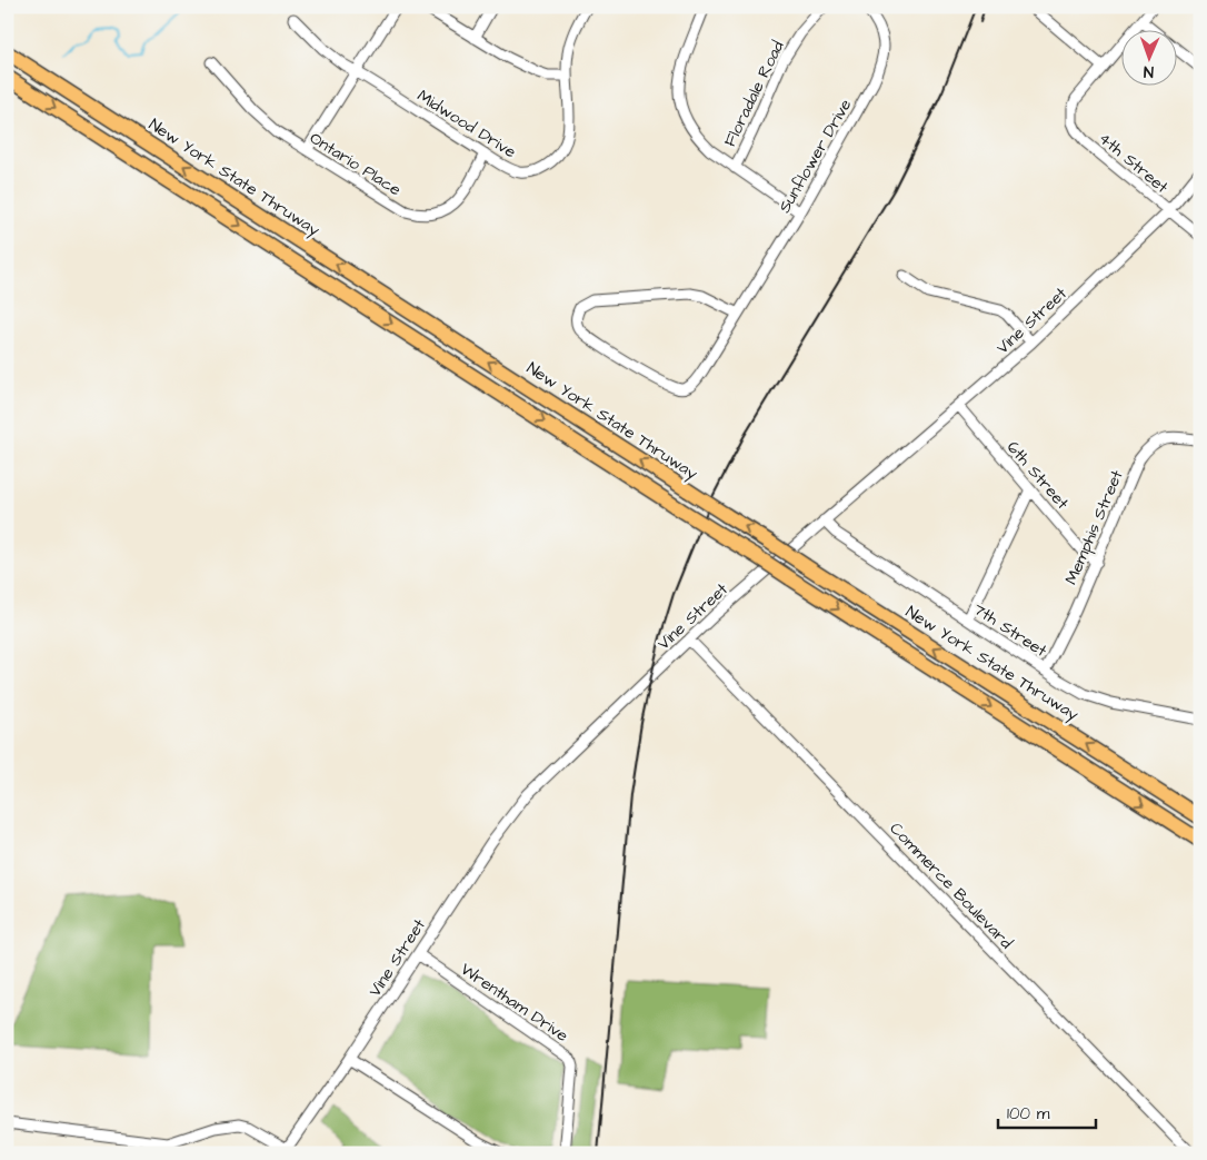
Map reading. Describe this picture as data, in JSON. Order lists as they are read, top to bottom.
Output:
{
  "streets": {
    "highway": ["New York State Thruway"],
    "street": [
      "Floradale Road",
      "Midwood Drive",
      "Sunflower Drive",
      "4th Street",
      "Ontario Place",
      "Vine Street",
      "6th Street",
      "Memphis Street",
      "7th Street",
      "Commerce Boulevard",
      "Wrentham Drive"
    ]
  },
  "crossings": [
    ["Midwood Drive", "Ontario Place"],
    ["4th Street", "Vine Street"],
    ["Vine Street", "6th Street"],
    ["Vine Street", "7th Street"],
    ["Vine Street", "Commerce Boulevard"],
    ["Vine Street", "Wrentham Drive"],
    ["6th Street", "Memphis Street"],
    ["Memphis Street", "7th Street"]
  ],
  "scale_bar": "100 m",
  "north": "bottom"
}
